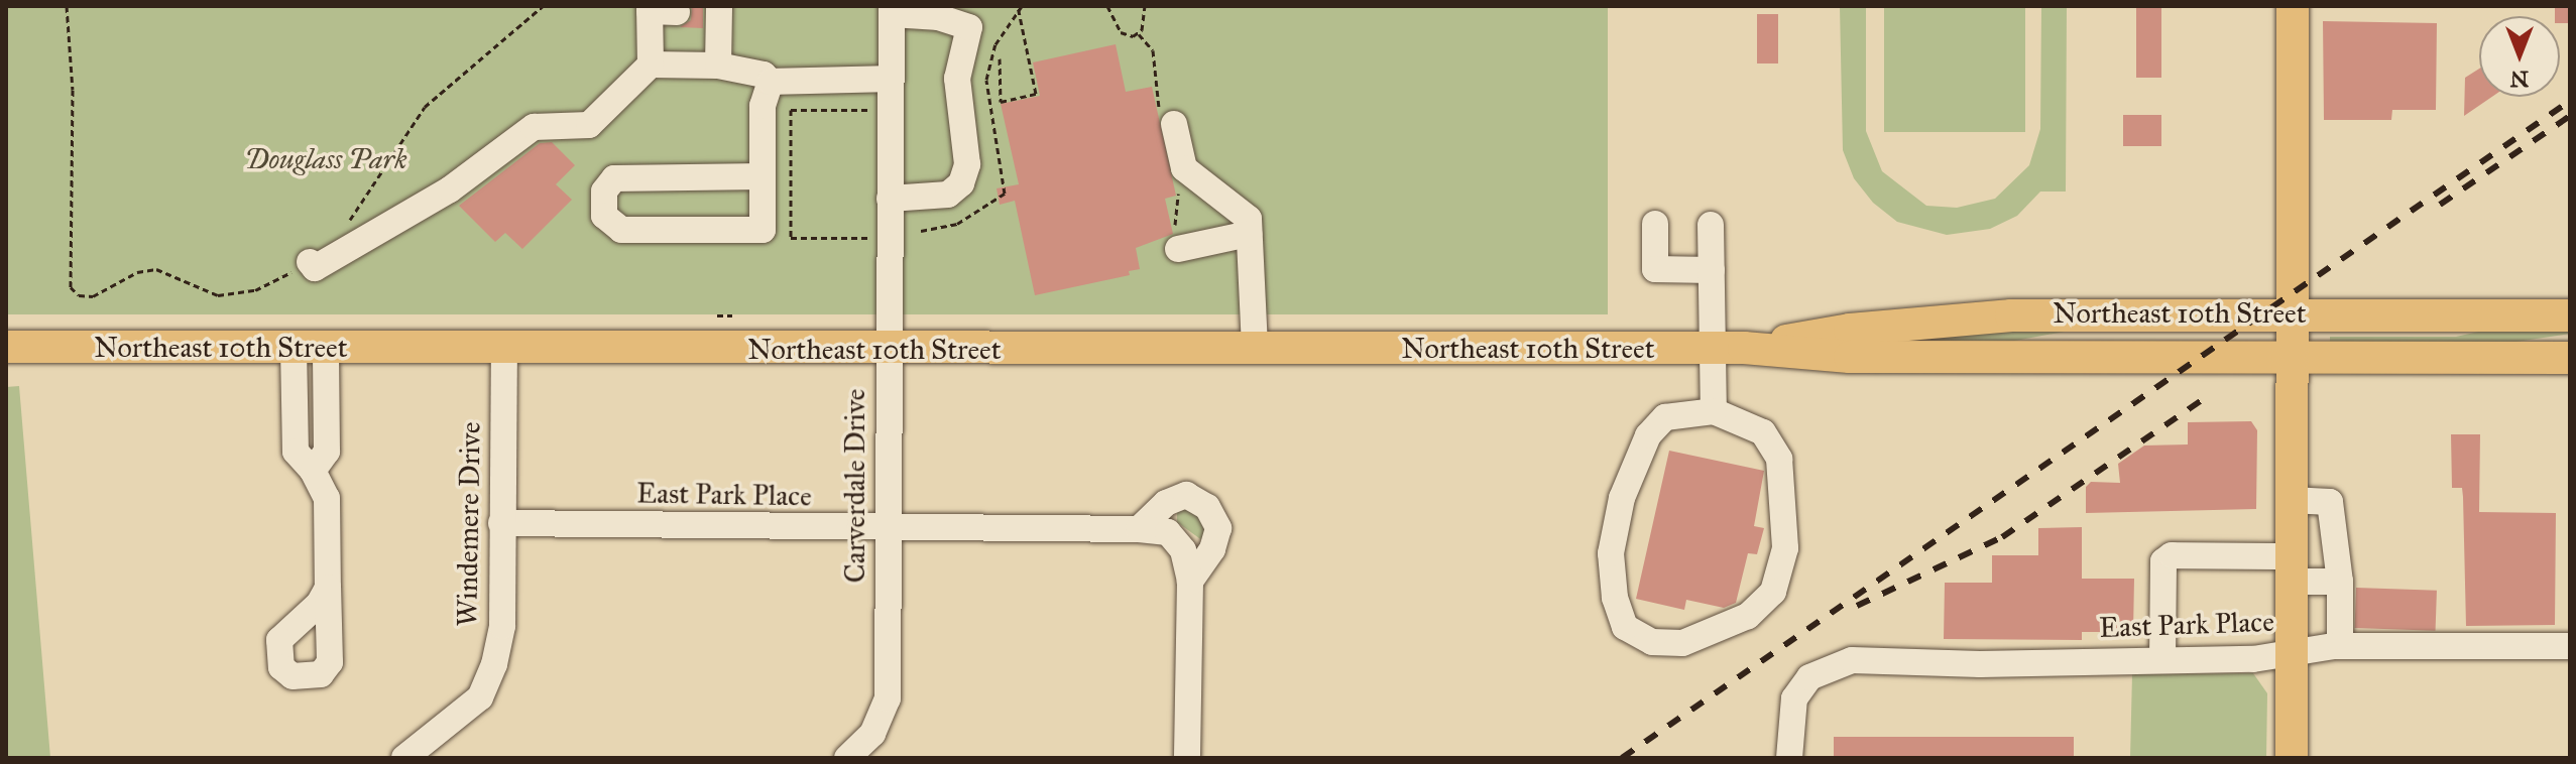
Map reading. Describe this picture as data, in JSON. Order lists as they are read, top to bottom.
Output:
{
  "streets": {
    "main road": ["Northeast 10th Street"],
    "street": ["Carverdale Drive", "East Park Place", "Windemere Drive"]
  },
  "crossings": [
    ["Northeast 10th Street", "Carverdale Drive"],
    ["Northeast 10th Street", "Windemere Drive"],
    ["Carverdale Drive", "East Park Place"],
    ["East Park Place", "Windemere Drive"]
  ],
  "parks": ["Douglass Park"],
  "north": "bottom"
}
